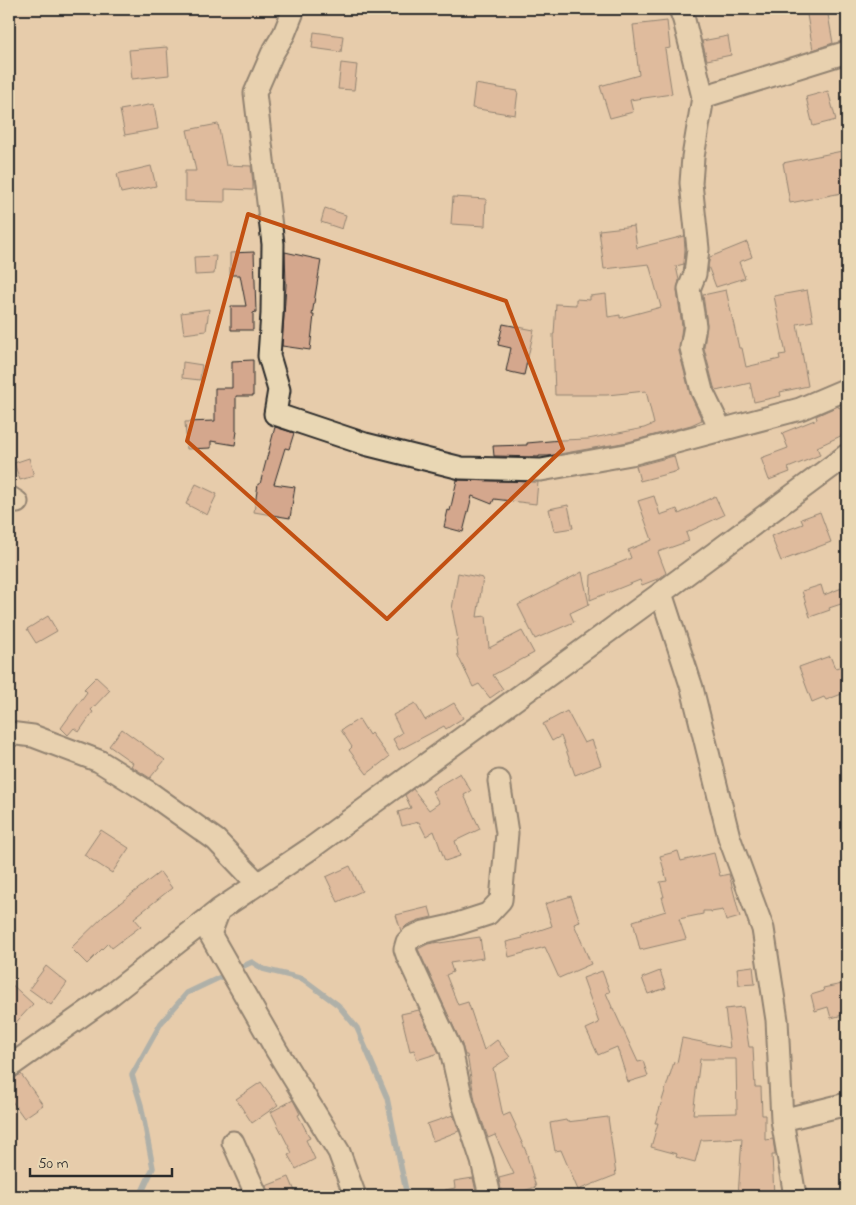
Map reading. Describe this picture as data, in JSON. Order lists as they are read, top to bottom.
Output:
{
  "scale_bar": "50 m"
}
